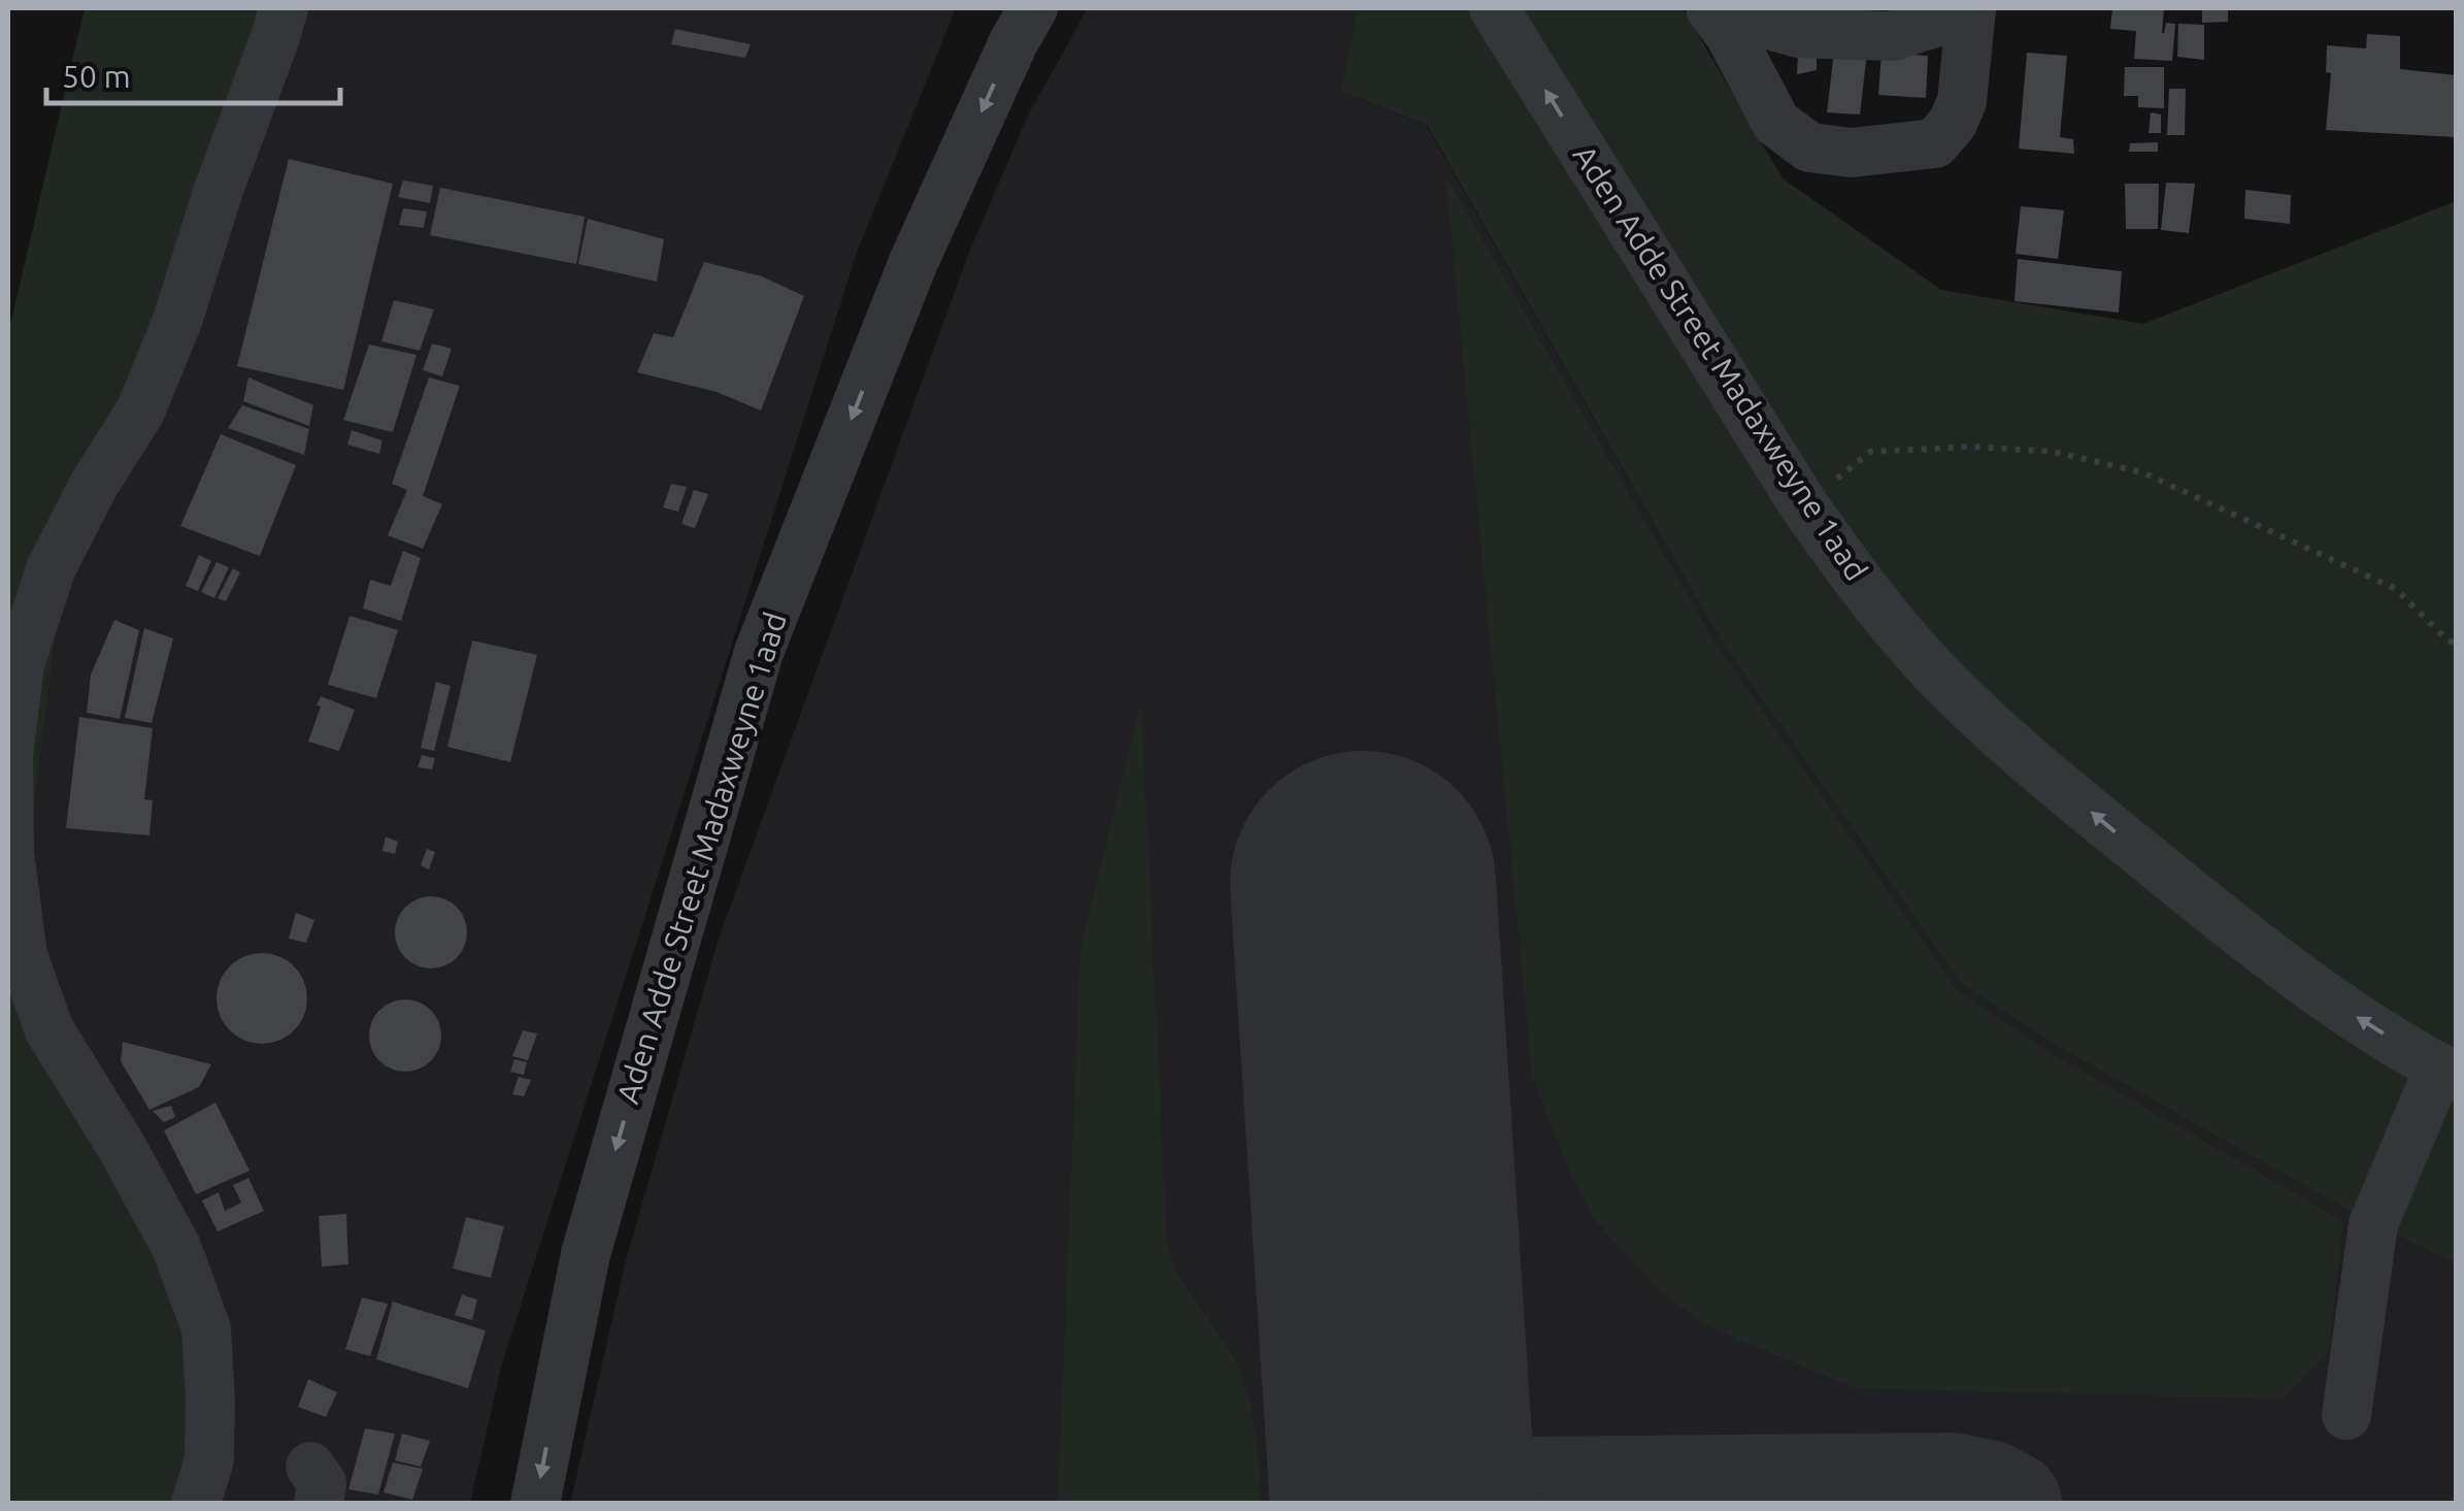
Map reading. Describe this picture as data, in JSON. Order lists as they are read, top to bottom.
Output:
{
  "streets": {
    "street": ["Aden Adde Street Madaxweyne 1aad"]
  },
  "scale_bar": "50 m"
}
